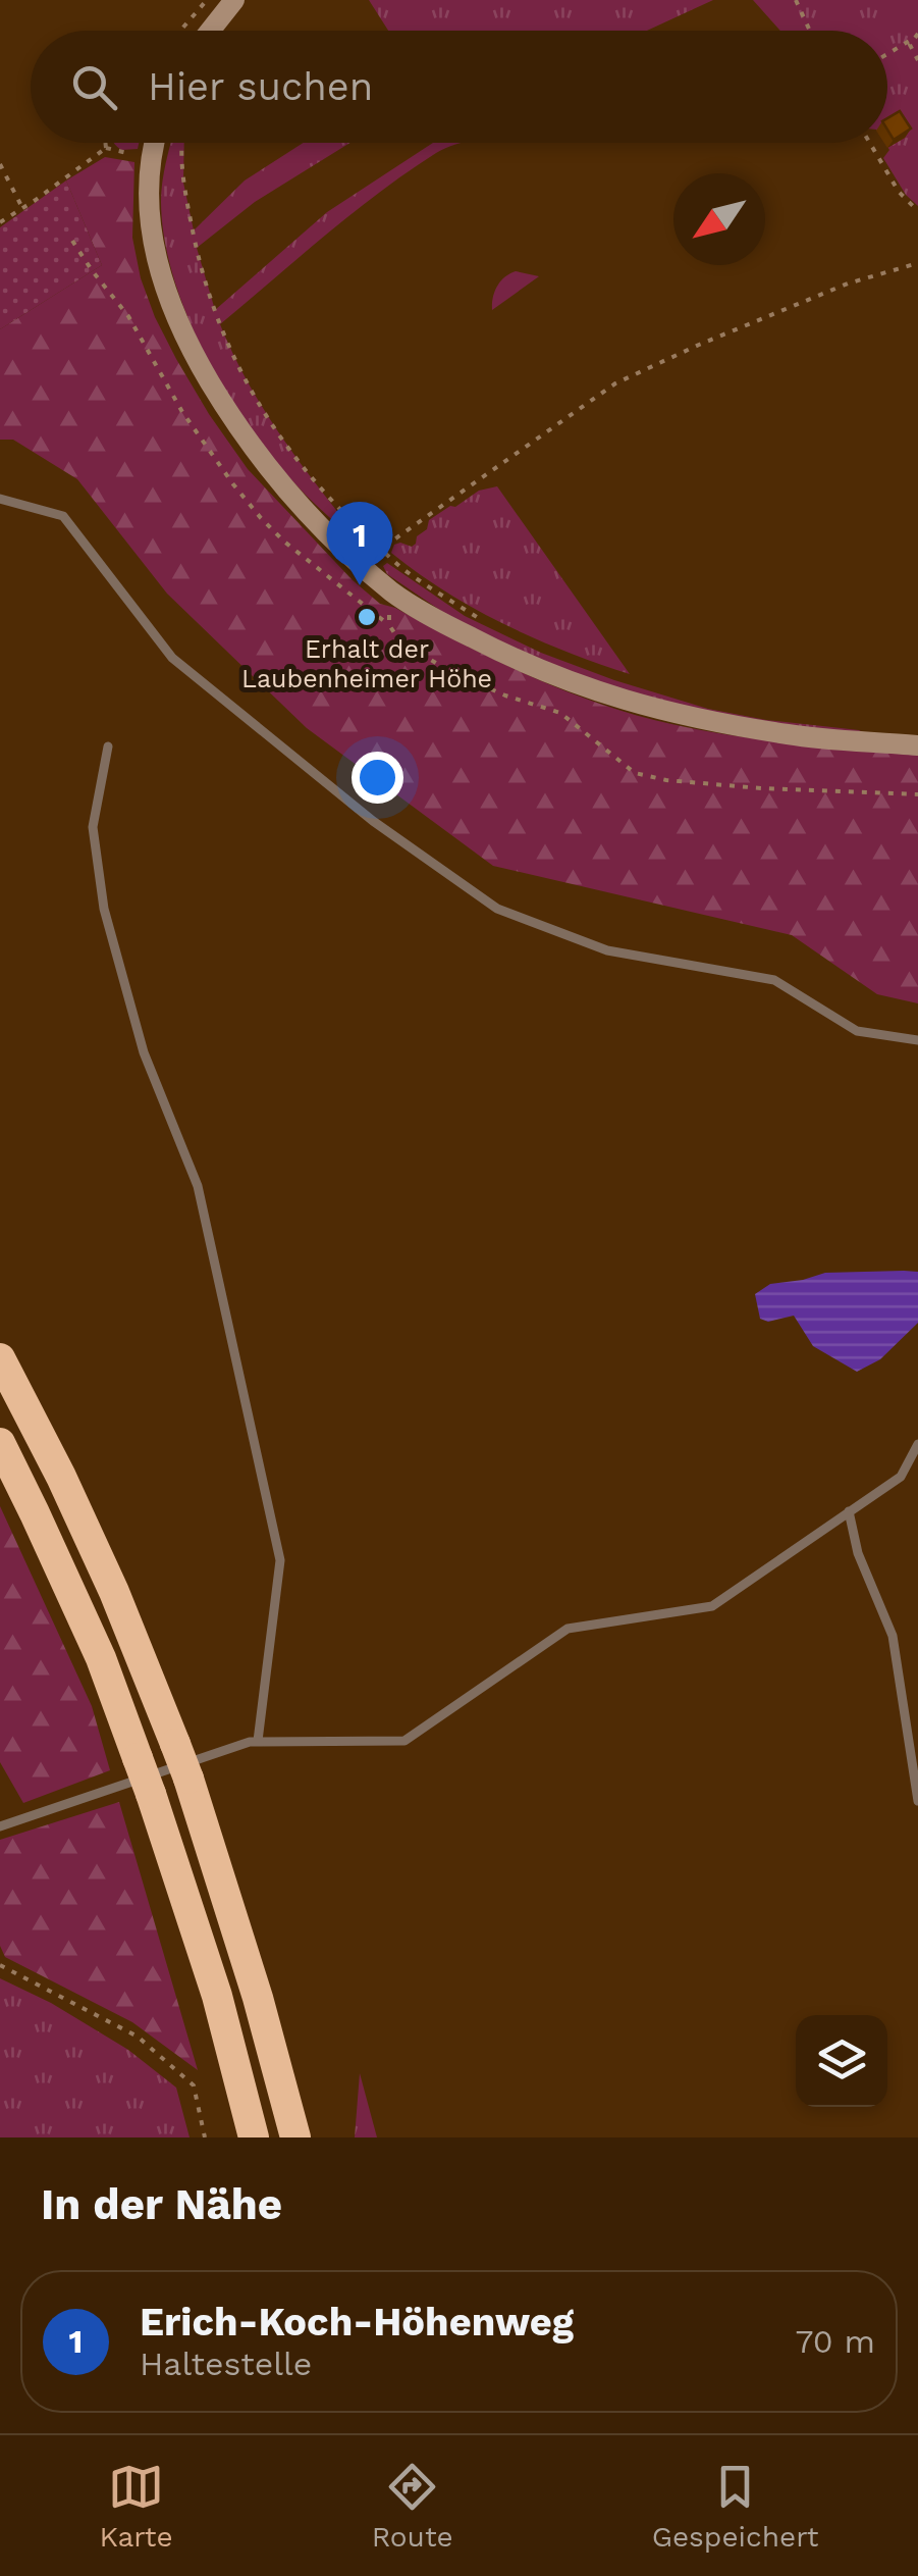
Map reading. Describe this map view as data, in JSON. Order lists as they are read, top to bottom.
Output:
{
  "places": ["Erhalt der Laubenheimer Höhe"],
  "north": "bottom left",
  "page": {
    "search": "Hier suchen",
    "pins": "1",
    "heading": "In der Nähe",
    "list": [
      {
        "mark": "1",
        "name": "Erich-Koch-Höhenweg",
        "note": "Haltestelle",
        "value": "70 m"
      }
    ],
    "nav": ["Karte", "Route", "Gespeichert"]
  }
}
